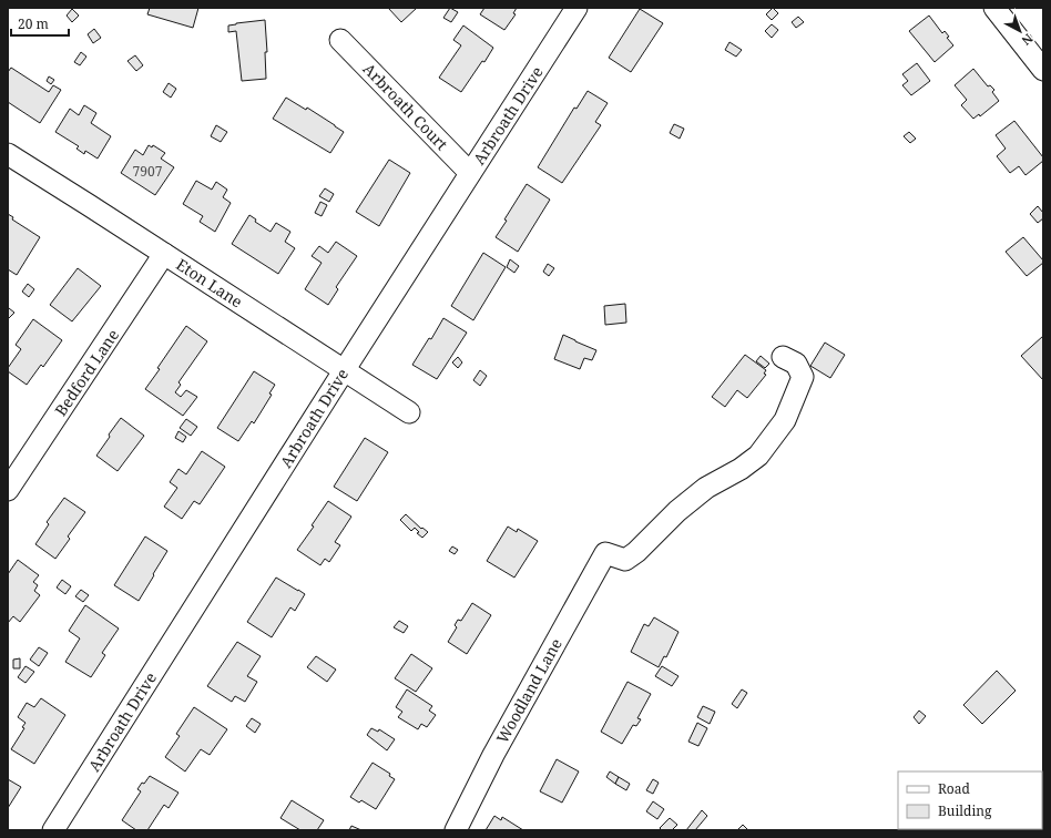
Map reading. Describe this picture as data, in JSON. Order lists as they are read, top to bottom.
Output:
{
  "streets": {
    "street": [
      "Arbroath Court",
      "Arbroath Drive",
      "Eton Lane",
      "Bedford Lane",
      "Woodland Lane"
    ]
  },
  "crossings": [
    ["Arbroath Court", "Arbroath Drive"],
    ["Arbroath Drive", "Eton Lane"],
    ["Eton Lane", "Bedford Lane"]
  ],
  "house_numbers": ["7907"],
  "legend": ["Road", "Building"],
  "scale_bar": "20 m",
  "north": "bottom right"
}
